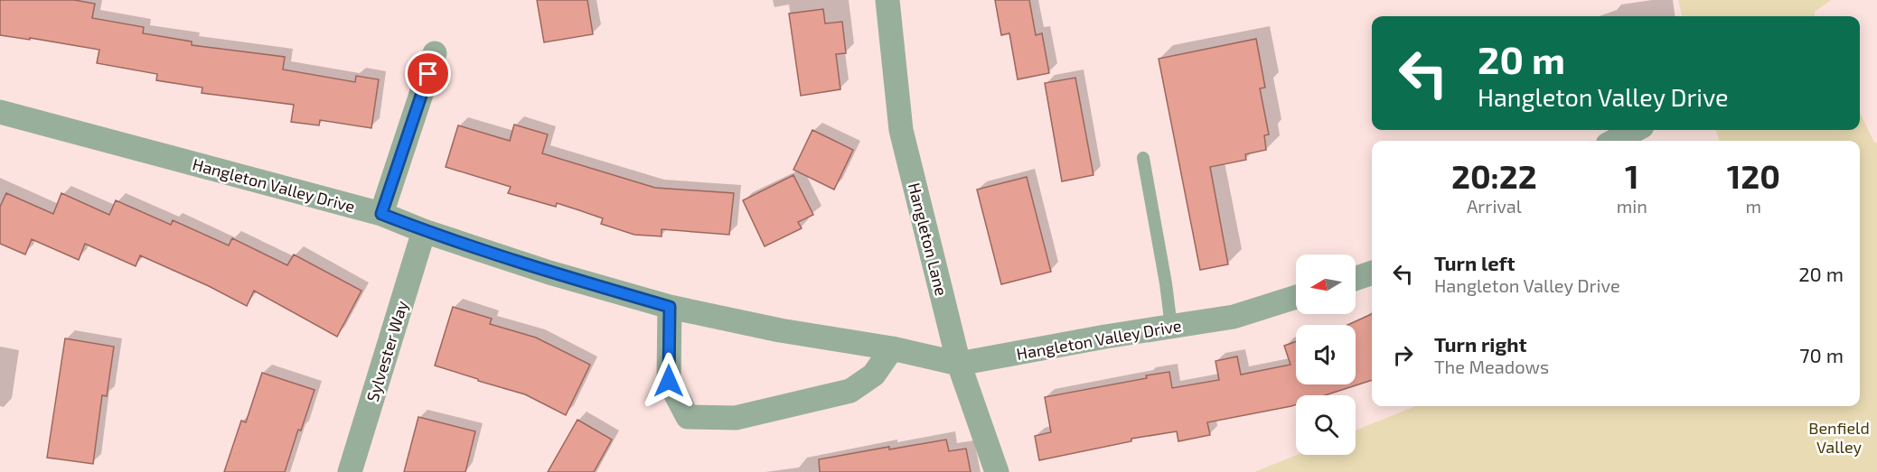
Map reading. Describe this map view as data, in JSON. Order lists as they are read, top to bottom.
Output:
{
  "streets": {
    "street": ["Hangleton Valley Drive", "Hangleton Lane", "Sylvester Way"]
  },
  "crossings": [
    ["Hangleton Valley Drive", "Hangleton Lane"],
    ["Hangleton Valley Drive", "Sylvester Way"]
  ],
  "parks": ["Benfield Valley"],
  "north": "left",
  "page": {
    "turn": ["20 m", "Hangleton Valley Drive"],
    "eta": [
      "20:22",
      "Arrival",
      "1",
      "min",
      "120",
      "m"
    ],
    "list": [
      {
        "name": "Turn left",
        "note": "Hangleton Valley Drive",
        "value": "20 m"
      },
      {
        "name": "Turn right",
        "note": "The Meadows",
        "value": "70 m"
      }
    ]
  }
}
